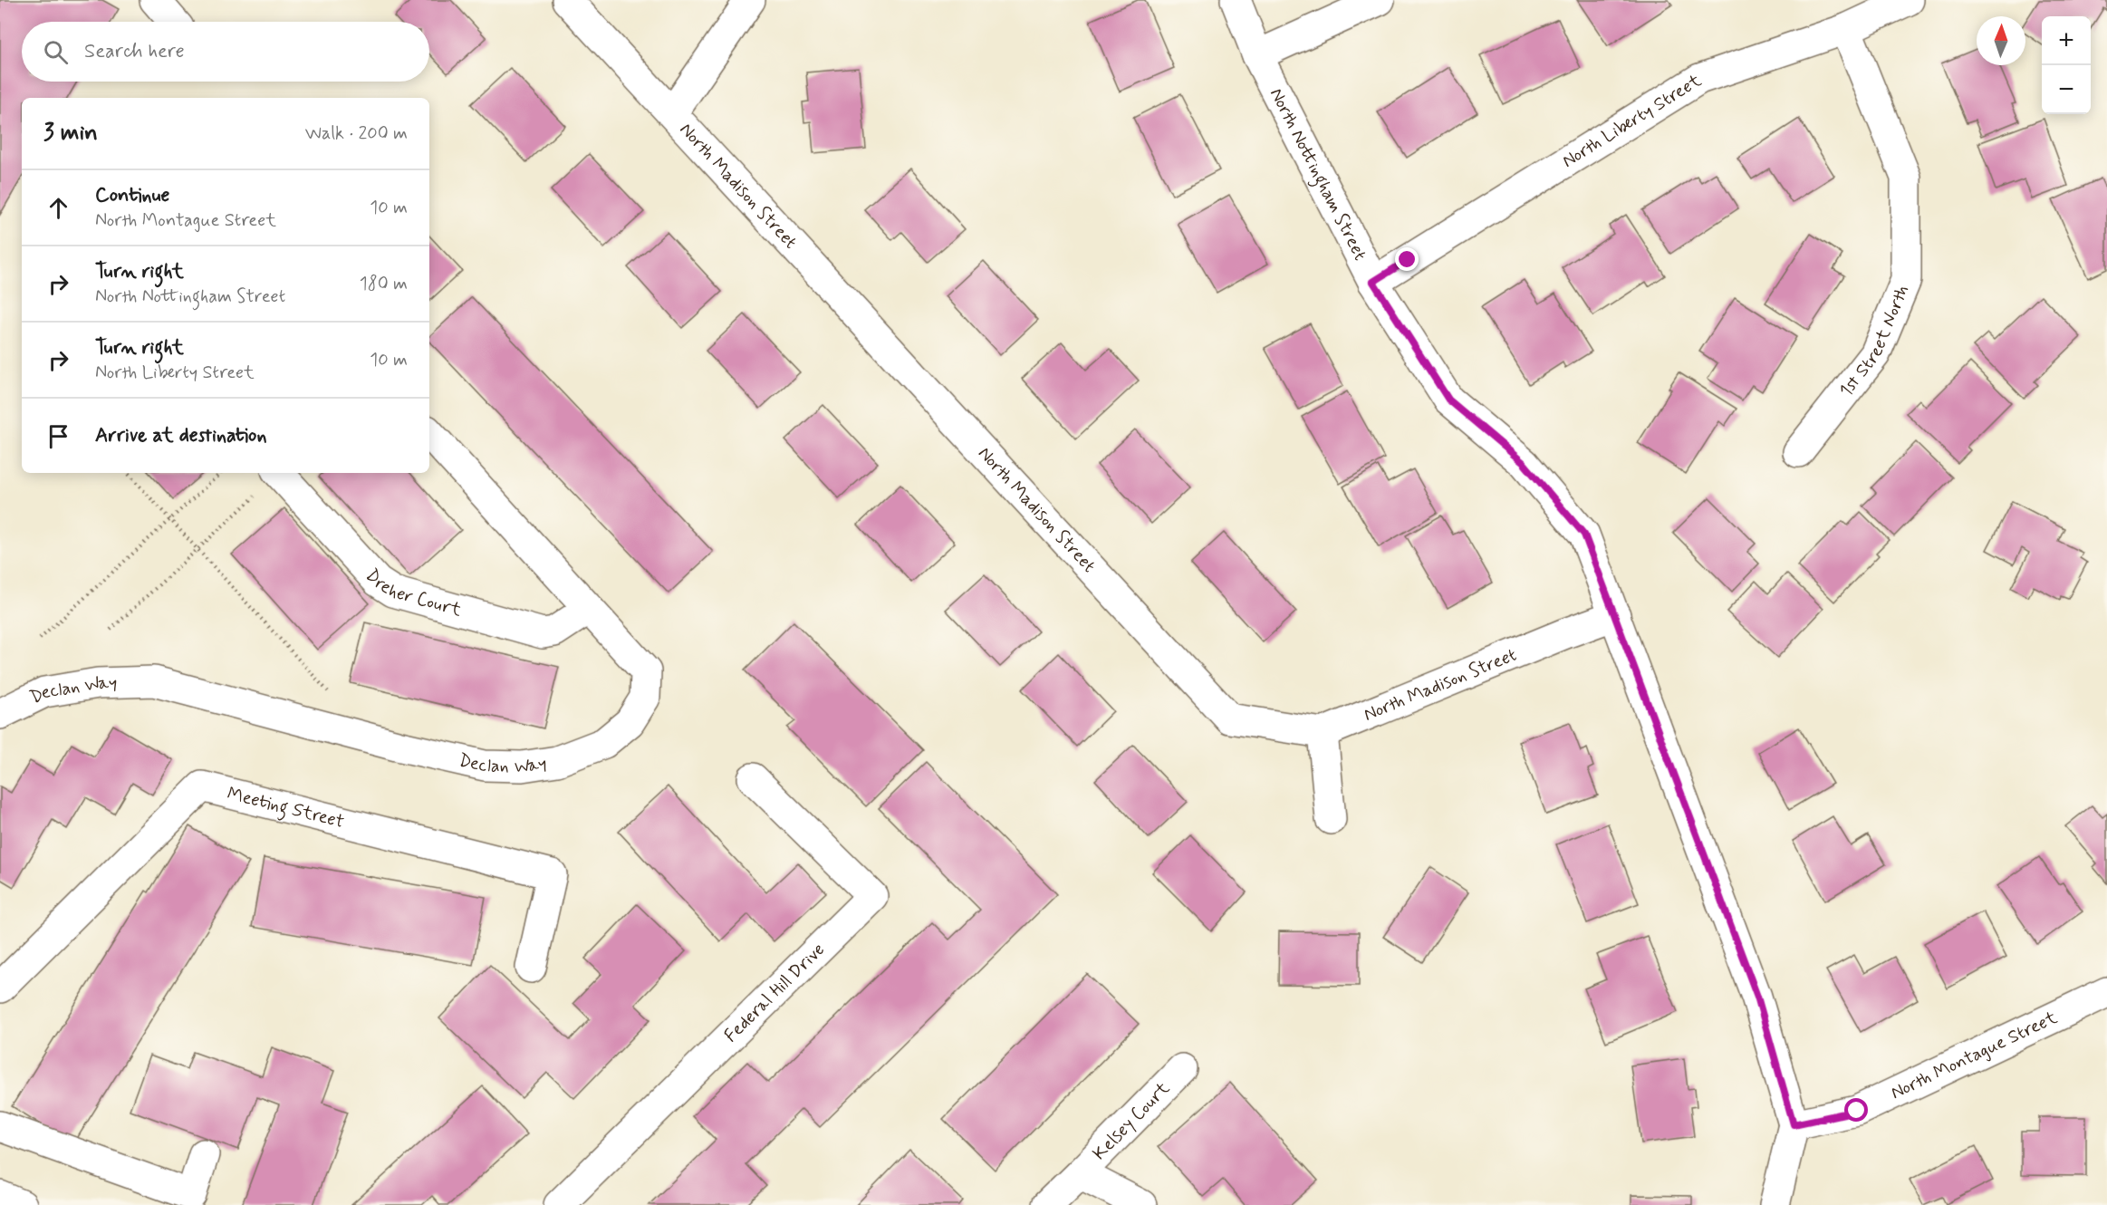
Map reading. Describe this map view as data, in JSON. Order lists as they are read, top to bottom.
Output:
{
  "streets": {
    "street": [
      "North Liberty Street",
      "North Nottingham Street",
      "North Madison Street",
      "1st Street North",
      "Dreher Court",
      "Declan Way",
      "Meeting Street",
      "Federal Hill Drive",
      "North Montague Street",
      "Kelsey Court"
    ]
  },
  "crossings": [
    ["North Liberty Street", "North Nottingham Street"],
    ["North Liberty Street", "1st Street North"],
    ["North Nottingham Street", "North Madison Street"],
    ["North Nottingham Street", "North Montague Street"],
    ["Dreher Court", "Declan Way"]
  ],
  "north": "top",
  "page": {
    "map_buttons": ["+", "−"],
    "search": "Search here",
    "heading": ["3 min", "Walk · 200 m"],
    "list": [
      ["Continue", "North Montague Street", "10 m"],
      ["Turn right", "North Nottingham Street", "180 m"],
      ["Turn right", "North Liberty Street", "10 m"],
      "Arrive at destination"
    ]
  }
}
